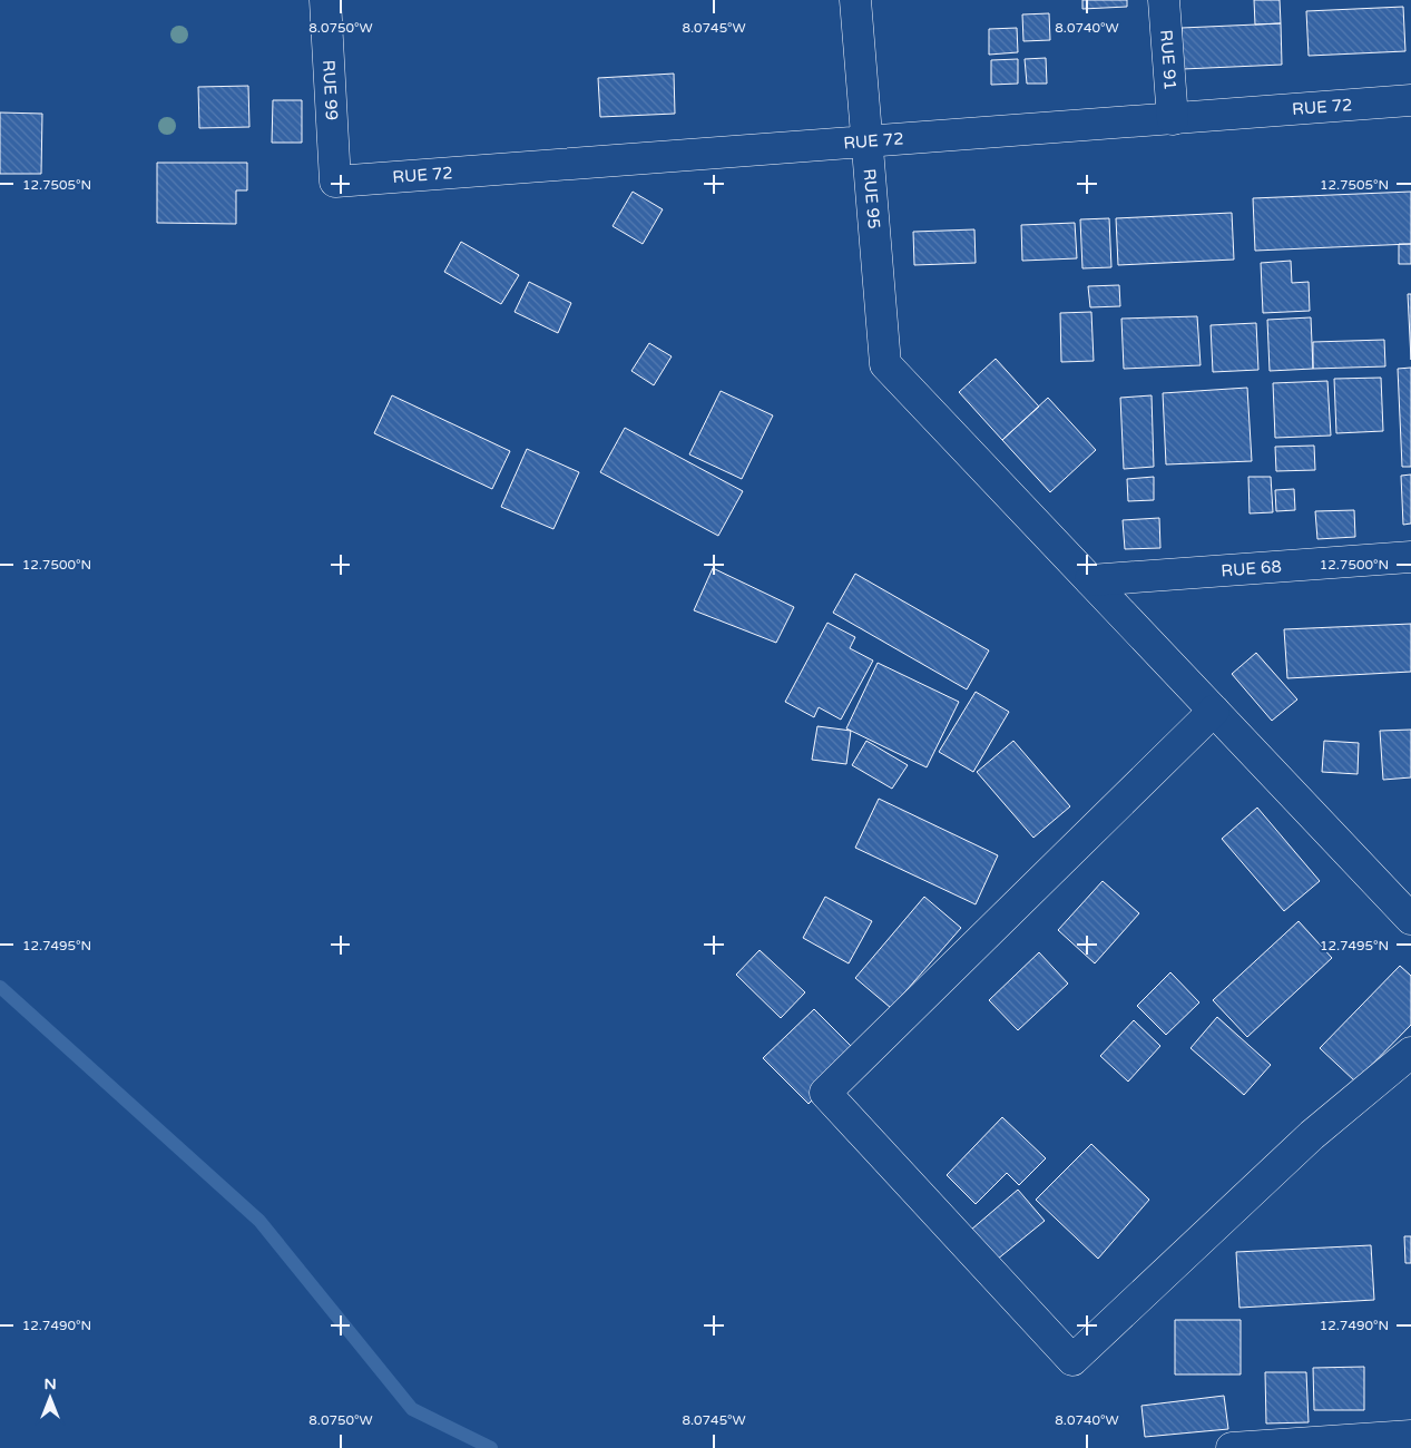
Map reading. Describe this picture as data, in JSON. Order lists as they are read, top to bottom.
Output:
{
  "streets": {
    "street": [
      "RUE 91",
      "RUE 99",
      "RUE 72",
      "RUE 95",
      "RUE 68"
    ]
  },
  "crossings": [
    ["RUE 91", "RUE 72"],
    ["RUE 99", "RUE 72"],
    ["RUE 72", "RUE 95"],
    ["RUE 95", "RUE 68"]
  ],
  "north": "top",
  "coordinates": [
    "8.0750°W",
    "8.0745°W",
    "8.0740°W",
    "12.7505°N",
    "12.7500°N",
    "12.7495°N",
    "12.7490°N"
  ]
}
